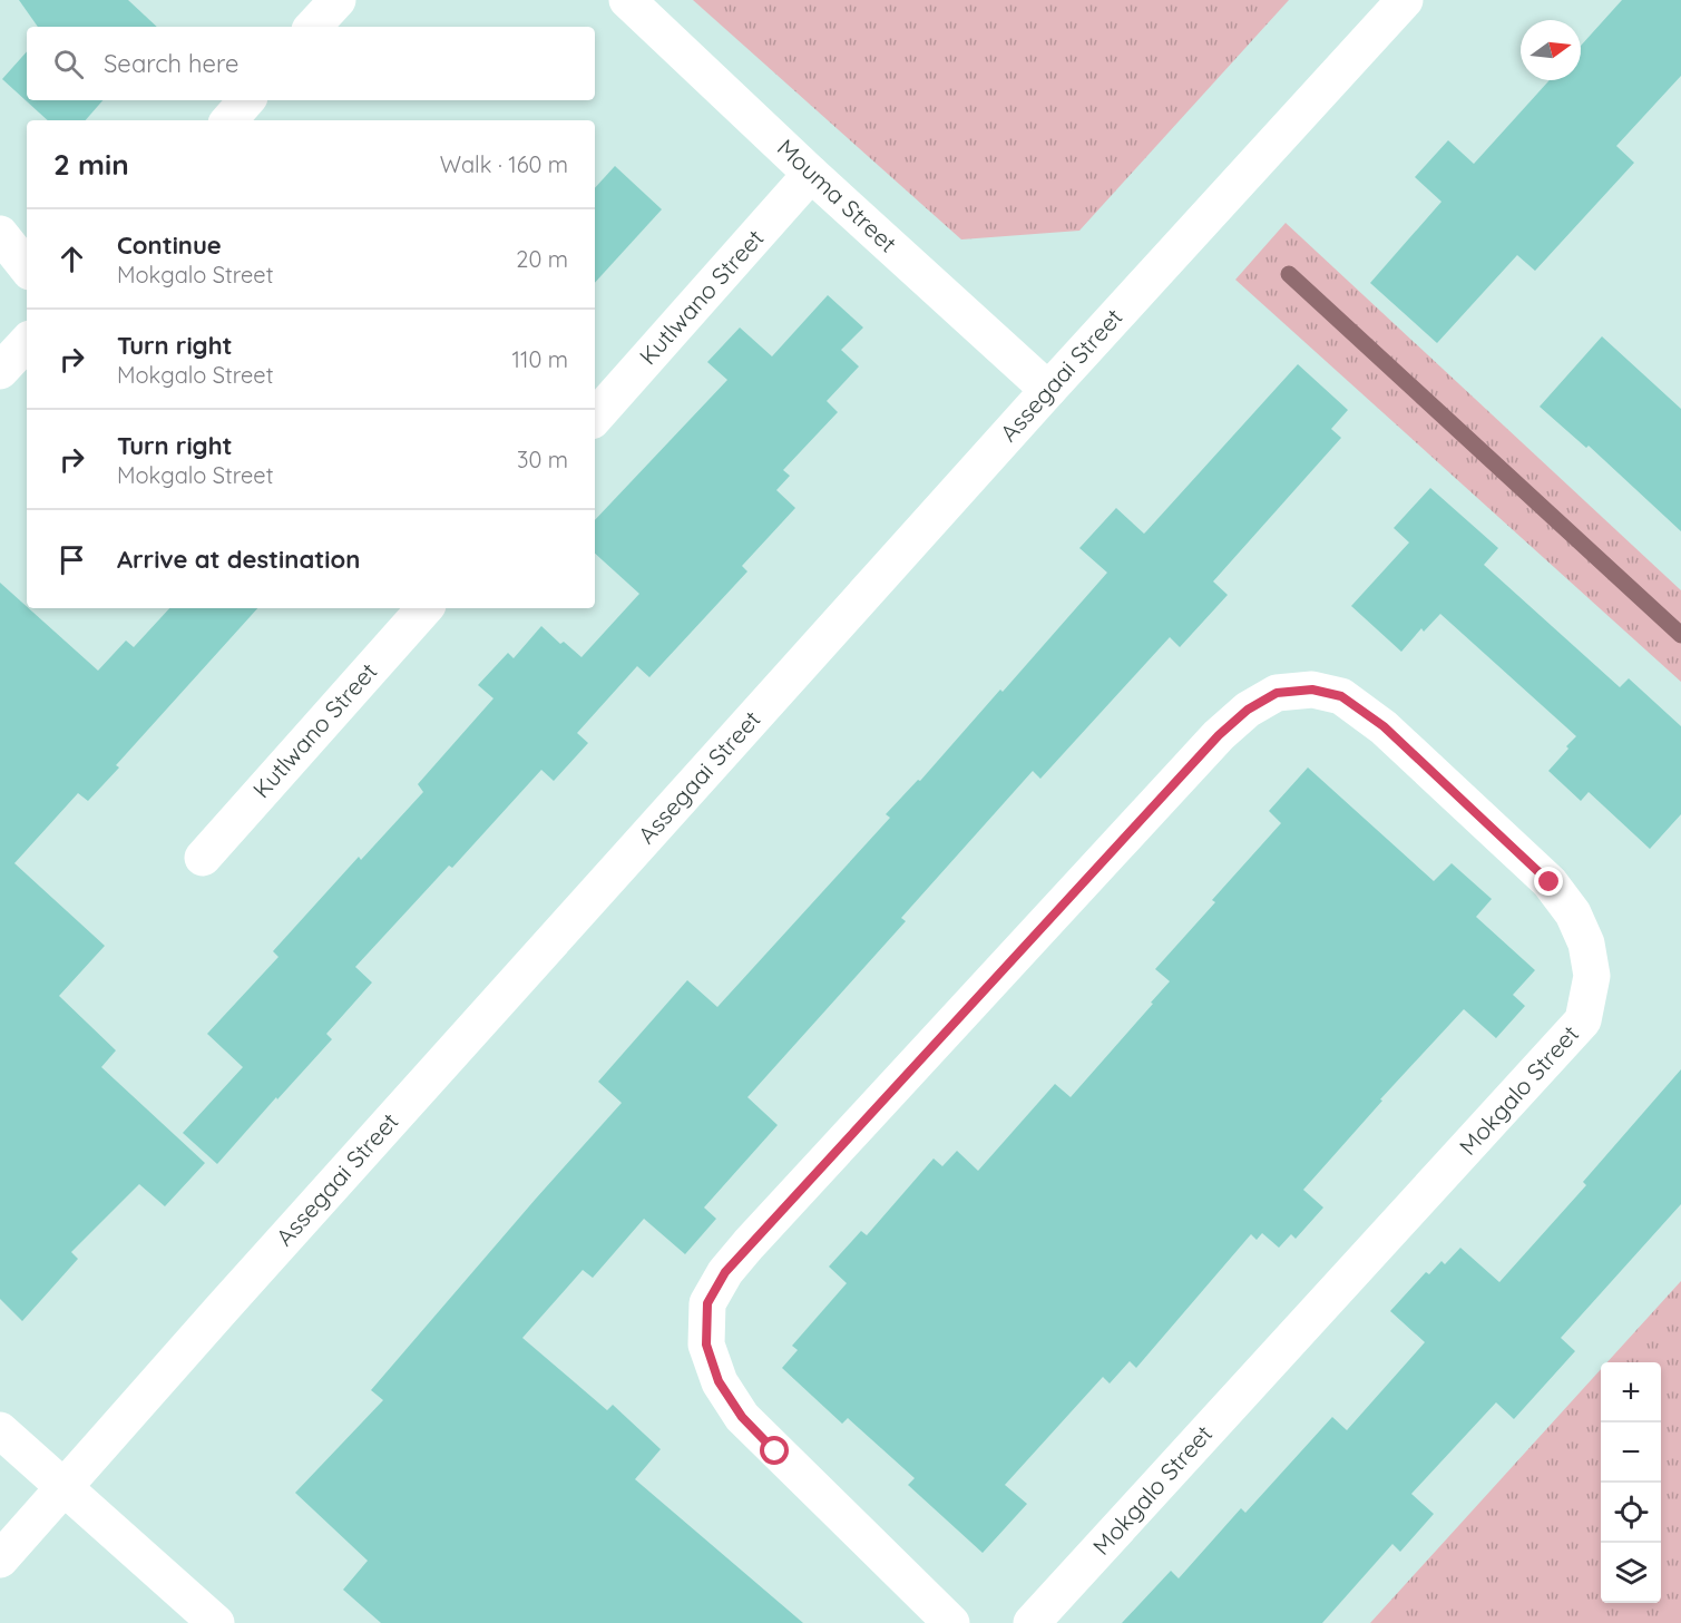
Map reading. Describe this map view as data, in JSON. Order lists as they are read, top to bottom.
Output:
{
  "streets": {
    "street": [
      "Mouma Street",
      "Kutlwano Street",
      "Assegaai Street",
      "Mokgalo Street"
    ]
  },
  "crossings": [
    ["Mouma Street", "Kutlwano Street"],
    ["Mouma Street", "Assegaai Street"]
  ],
  "north": "right",
  "page": {
    "search": "Search here",
    "heading": ["2 min", "Walk · 160 m"],
    "list": [
      ["Continue", "Mokgalo Street", "20 m"],
      ["Turn right", "Mokgalo Street", "110 m"],
      ["Turn right", "Mokgalo Street", "30 m"],
      "Arrive at destination"
    ],
    "map_buttons": ["+", "−"]
  }
}
